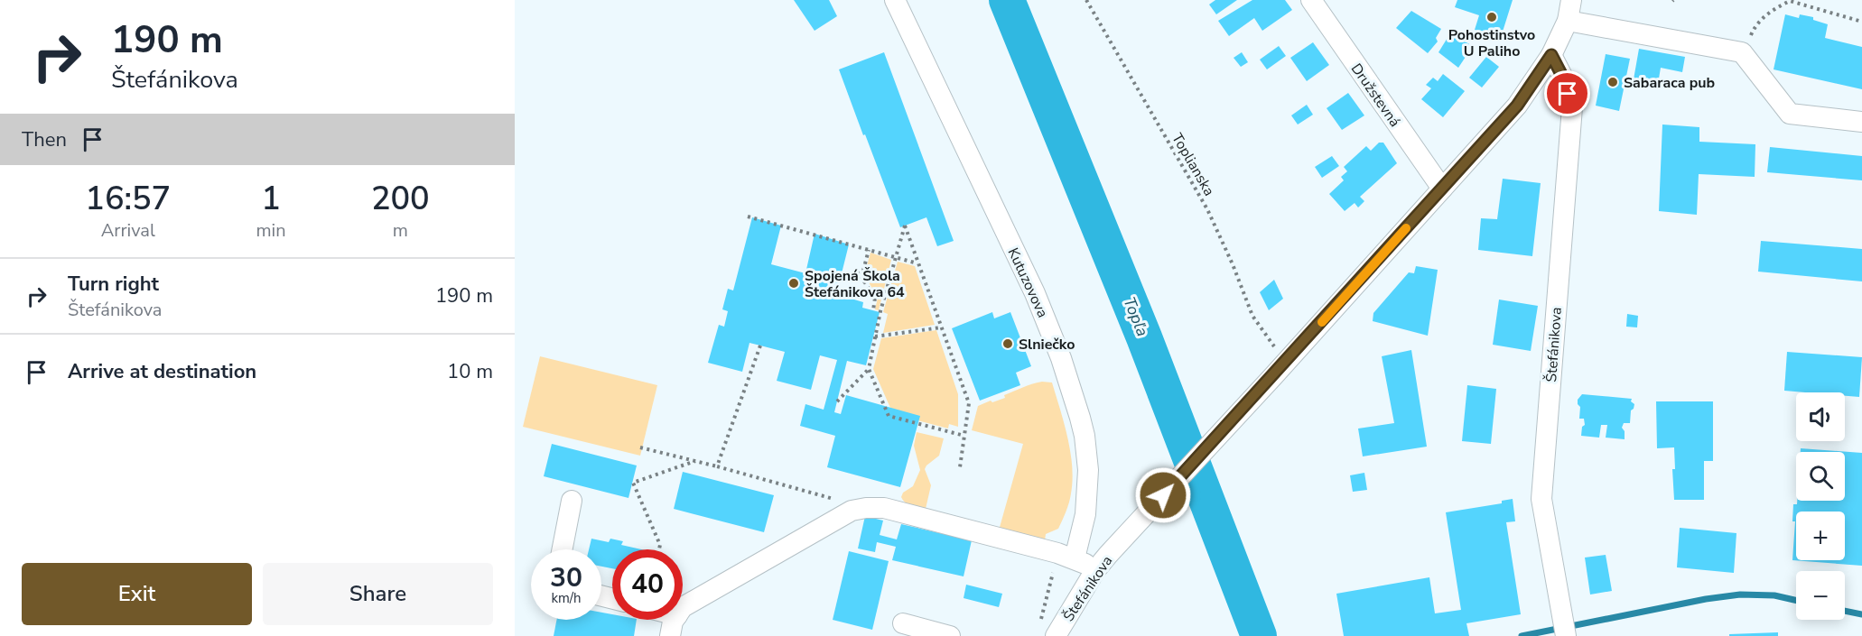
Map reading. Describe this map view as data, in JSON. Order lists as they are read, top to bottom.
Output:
{
  "streets": {
    "street": ["Družstevná", "Kutuzovova", "Štefánikova"],
    "path": ["Toplianska"]
  },
  "crossings": [
    ["Družstevná", "Štefánikova"]
  ],
  "water": ["Topľa"],
  "places": [
    "Pohostinstvo U Paliho",
    "Sabaraca pub",
    "Spojená Škola Štefánikova 64",
    "Slniečko"
  ],
  "page": {
    "turn": ["190 m", "Štefánikova"],
    "then": "Then",
    "eta": [
      "16:57",
      "Arrival",
      "1",
      "min",
      "200",
      "m"
    ],
    "list": [
      {
        "name": "Turn right",
        "note": "Štefánikova",
        "value": "190 m"
      },
      {
        "name": "Arrive at destination",
        "value": "10 m"
      }
    ],
    "map_buttons": ["+", "−"],
    "speed": "30 km/h",
    "limit": "40",
    "buttons": ["Exit", "Share"]
  }
}
